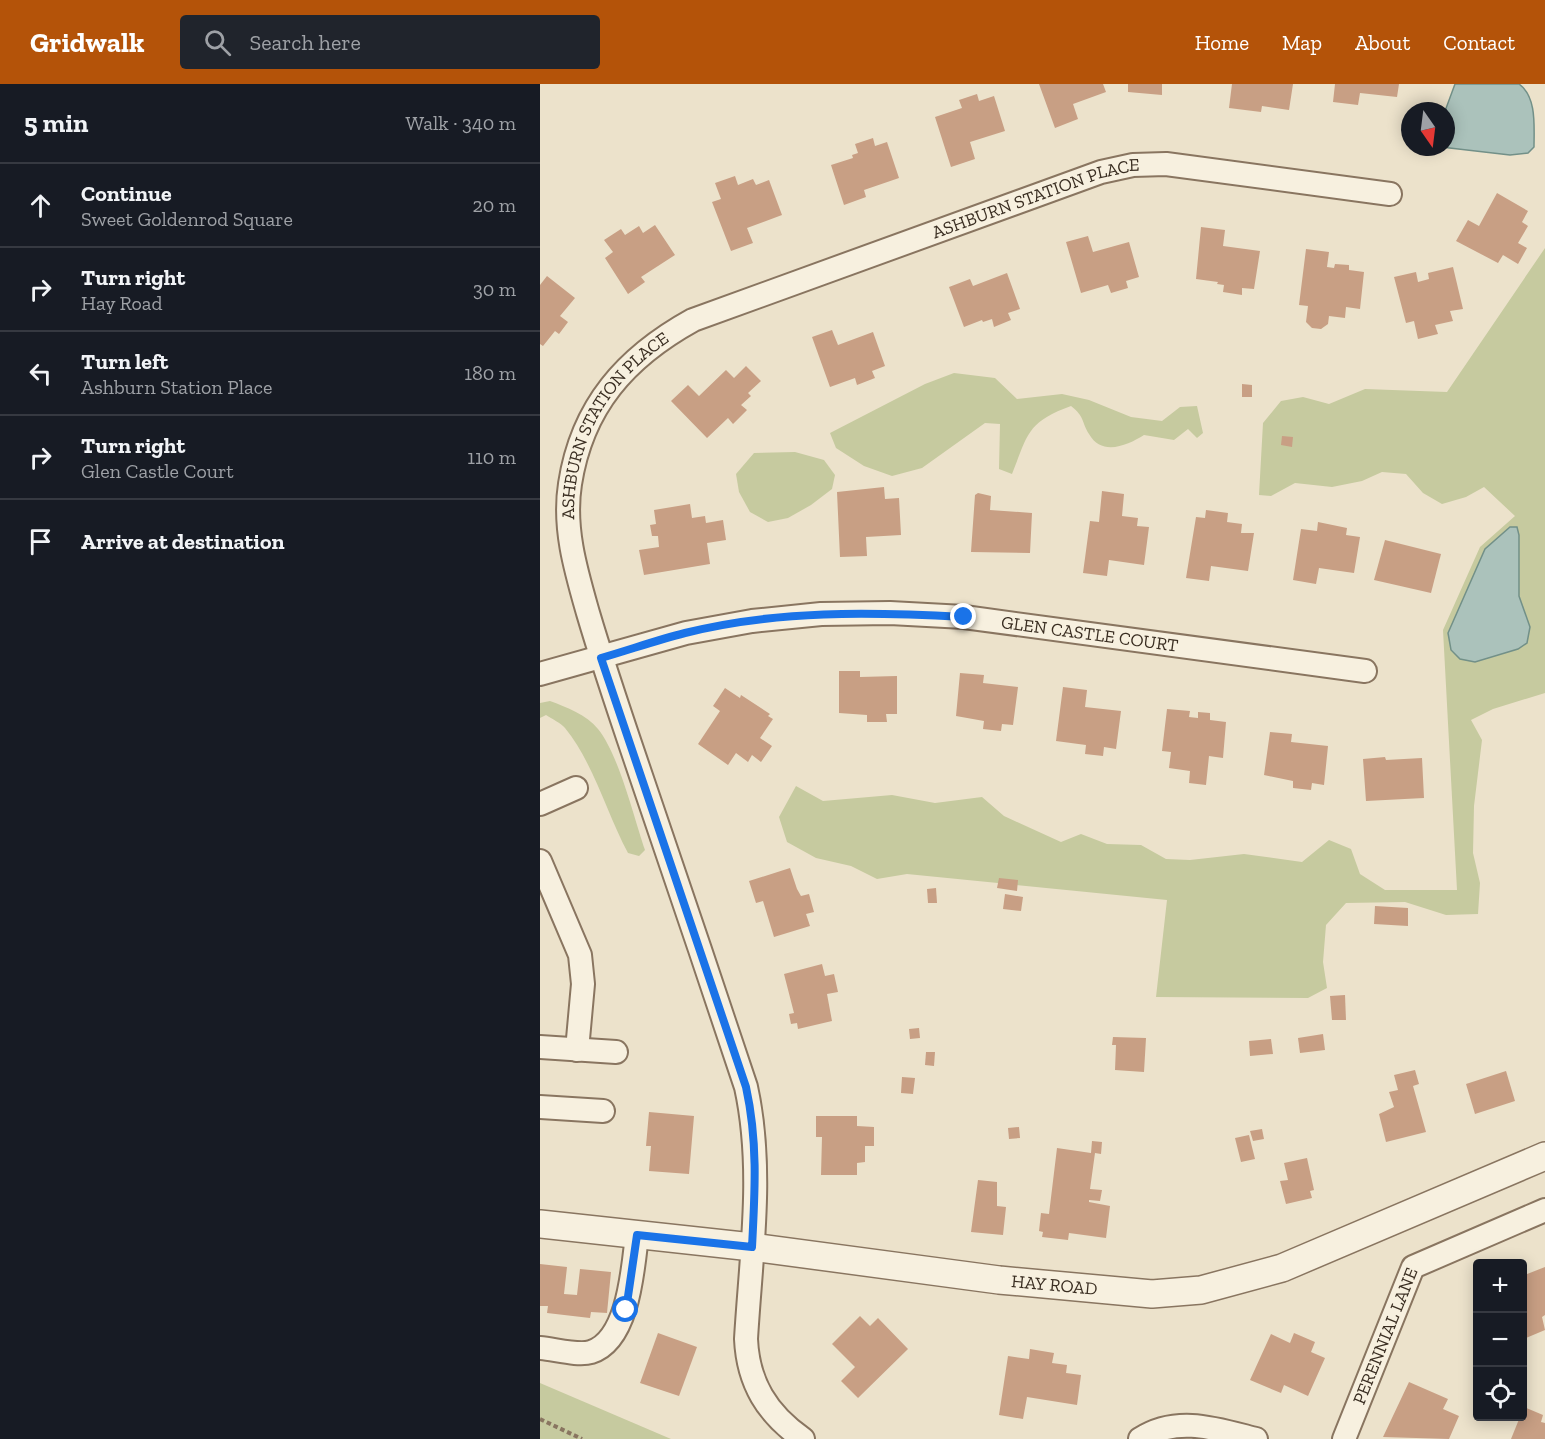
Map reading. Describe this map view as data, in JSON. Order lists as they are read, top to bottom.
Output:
{
  "streets": {
    "street": [
      "ASHBURN STATION PLACE",
      "GLEN CASTLE COURT",
      "HAY ROAD",
      "PERENNIAL LANE"
    ]
  },
  "crossings": [
    ["ASHBURN STATION PLACE", "GLEN CASTLE COURT"],
    ["ASHBURN STATION PLACE", "HAY ROAD"]
  ],
  "north": "bottom",
  "page": {
    "header": "Gridwalk",
    "search": "Search here",
    "nav": [
      "Home",
      "Map",
      "About",
      "Contact"
    ],
    "heading": ["5 min", "Walk · 340 m"],
    "list": [
      ["Continue", "Sweet Goldenrod Square", "20 m"],
      ["Turn right", "Hay Road", "30 m"],
      ["Turn left", "Ashburn Station Place", "180 m"],
      ["Turn right", "Glen Castle Court", "110 m"],
      "Arrive at destination"
    ],
    "map_buttons": ["+", "−"]
  }
}
